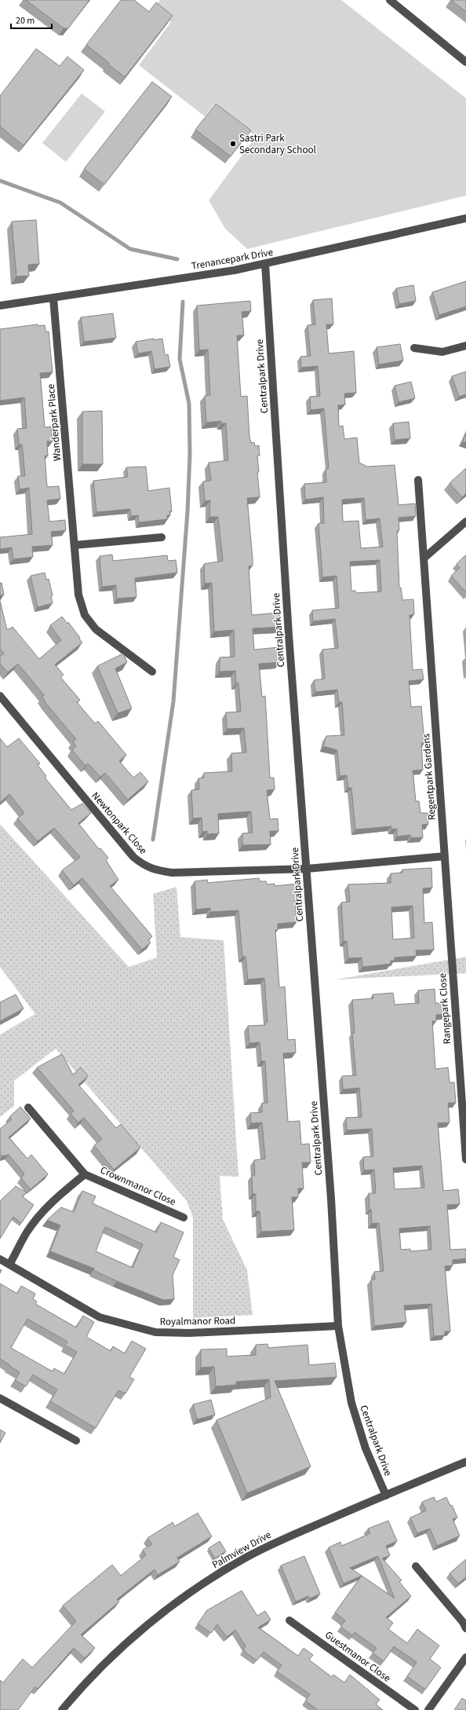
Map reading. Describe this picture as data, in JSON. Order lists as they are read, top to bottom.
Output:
{
  "streets": {
    "street": [
      "Trenancepark Drive",
      "Centralpark Drive",
      "Wanderpark Place",
      "Regentpark Gardens",
      "Newtonpark Close",
      "Rangepark Close",
      "Crownmanor Close",
      "Royalmanor Road",
      "Palmview Drive",
      "Guestmanor Close"
    ]
  },
  "crossings": [
    ["Trenancepark Drive", "Centralpark Drive"],
    ["Trenancepark Drive", "Wanderpark Place"],
    ["Centralpark Drive", "Newtonpark Close"],
    ["Centralpark Drive", "Royalmanor Road"],
    ["Centralpark Drive", "Palmview Drive"],
    ["Regentpark Gardens", "Rangepark Close"],
    ["Crownmanor Close", "Royalmanor Road"]
  ],
  "places": ["Sastri Park Secondary School"],
  "scale_bar": "20 m"
}
